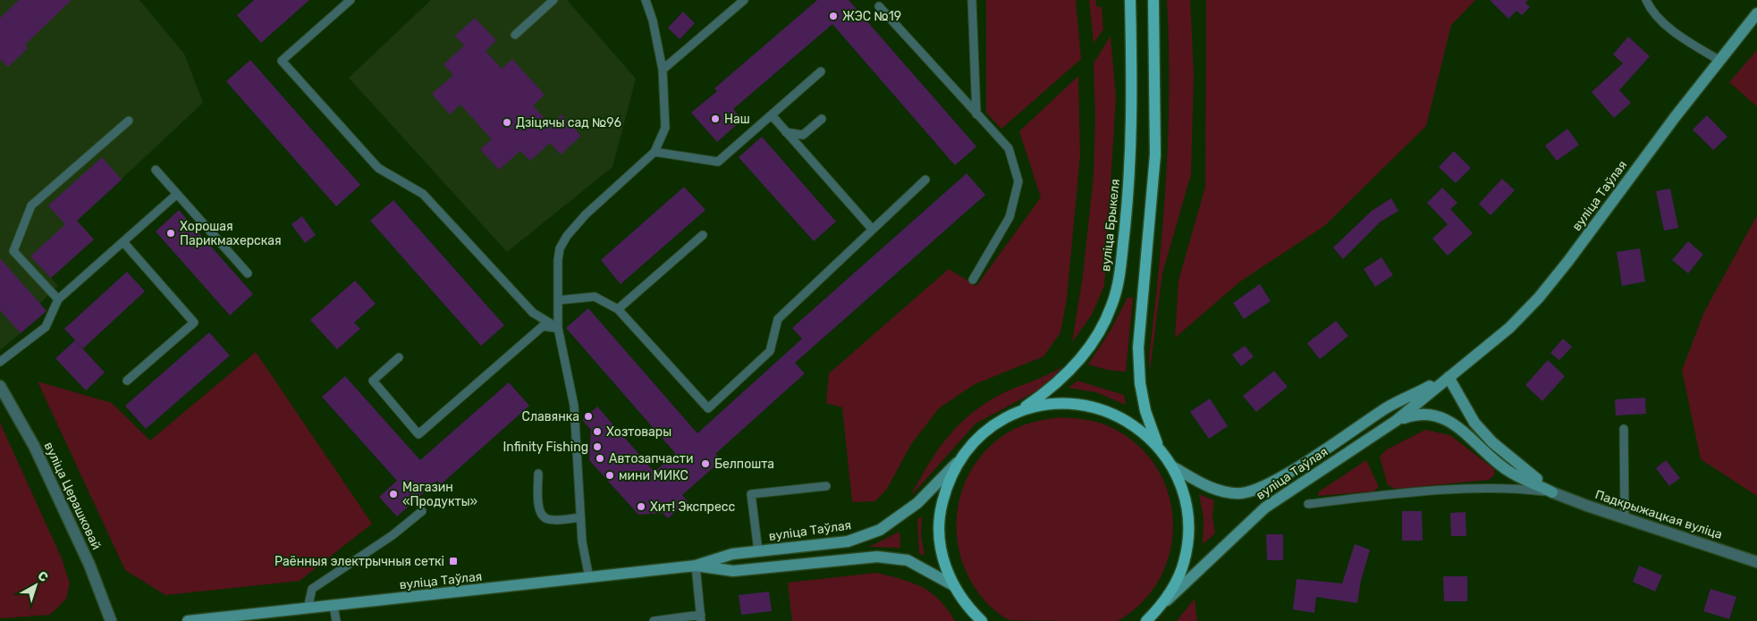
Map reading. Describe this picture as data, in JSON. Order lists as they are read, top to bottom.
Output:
{
  "streets": {
    "main road": ["вуліца Таўлая", "вуліца Брыкеля"],
    "street": ["вуліца Церашковай", "Падкрыжацкая вуліца"]
  },
  "places": {
    "other": [
      "ЖЭС №19",
      "Наш",
      "Дзіцячы сад №96",
      "Хорошая Парикмахерская",
      "Славянка",
      "Хозтовары",
      "Infinity Fishing",
      "Автозапчасти",
      "Белпошта",
      "мини МИКС",
      "Магазин «Продукты»",
      "Хит! Экспресс"
    ],
    "transit": ["Раённыя электрычныя сеткі"]
  },
  "north": "top right"
}
